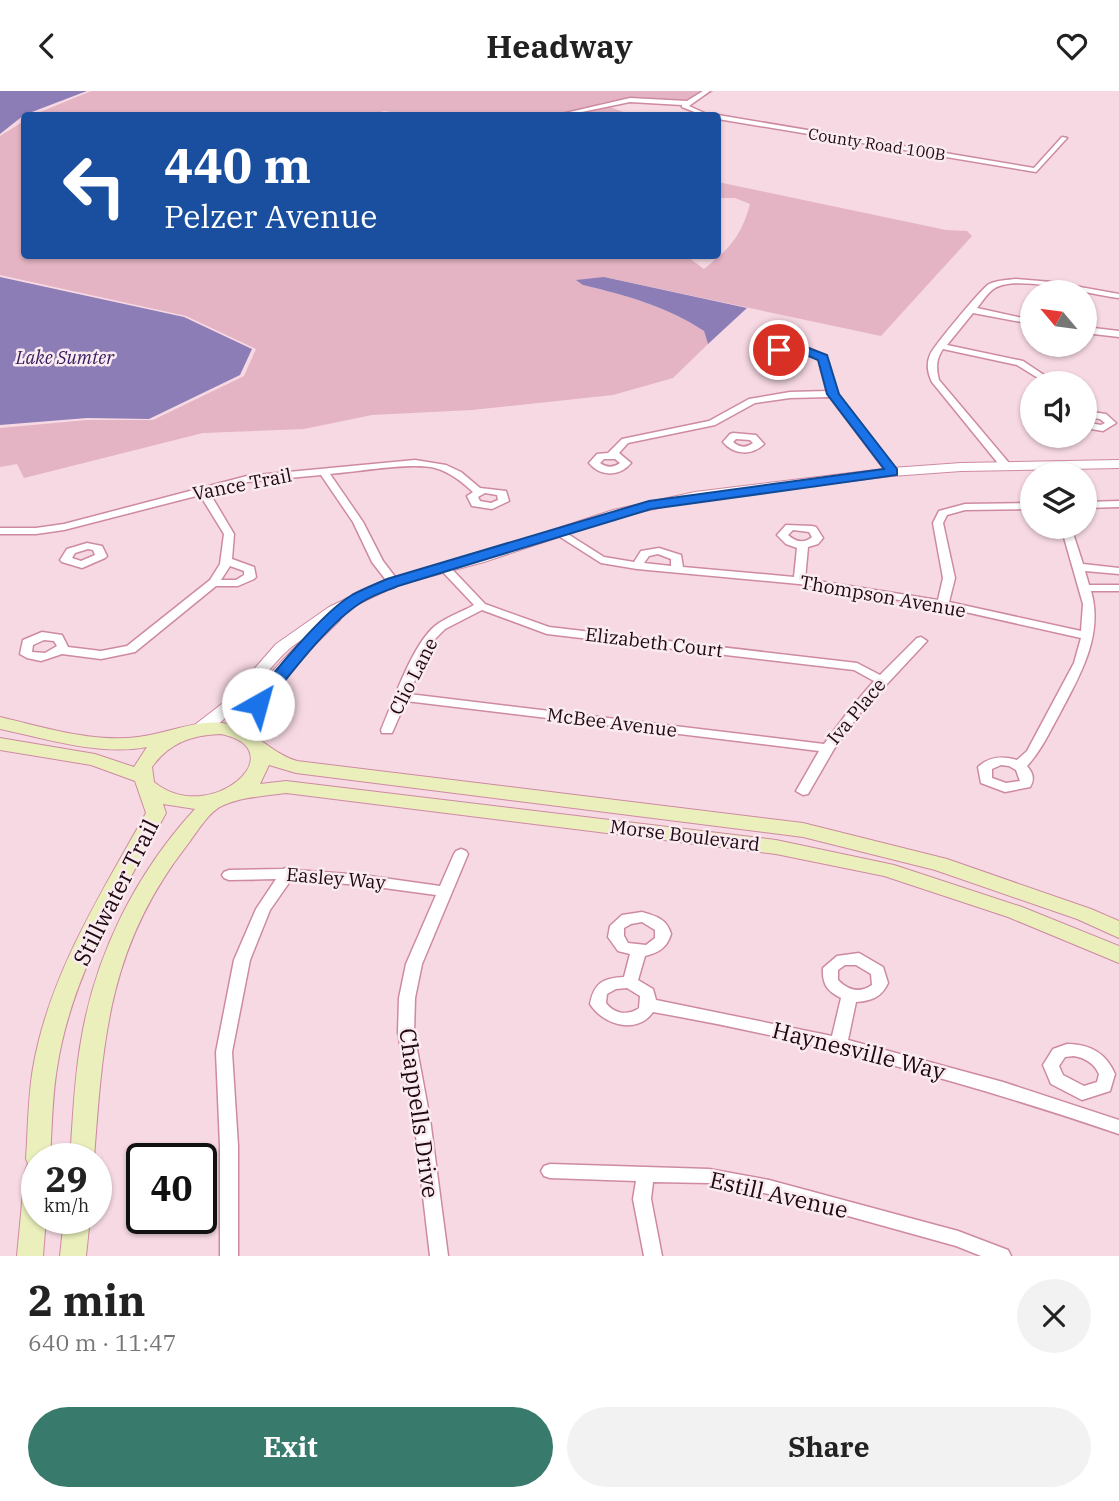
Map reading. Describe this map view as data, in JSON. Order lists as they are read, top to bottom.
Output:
{
  "streets": {
    "main road": ["Morse Boulevard", "Stillwater Trail"],
    "street": [
      "County Road 100B",
      "Vance Trail",
      "Thompson Avenue",
      "Elizabeth Court",
      "Clio Lane",
      "Iva Place",
      "McBee Avenue",
      "Easley Way",
      "Haynesville Way",
      "Chappells Drive",
      "Estill Avenue"
    ]
  },
  "crossings": [
    ["Elizabeth Court", "Clio Lane"],
    ["Elizabeth Court", "Iva Place"],
    ["Clio Lane", "McBee Avenue"],
    ["Iva Place", "McBee Avenue"],
    ["Morse Boulevard", "Stillwater Trail"],
    ["Easley Way", "Chappells Drive"]
  ],
  "water": ["Lake Sumter"],
  "north": "top left",
  "page": {
    "header": "Headway",
    "turn": ["440 m", "Pelzer Avenue"],
    "speed": "29 km/h",
    "limit": "40",
    "heading": ["2 min", "640 m · 11:47"],
    "buttons": ["Exit", "Share"]
  }
}
